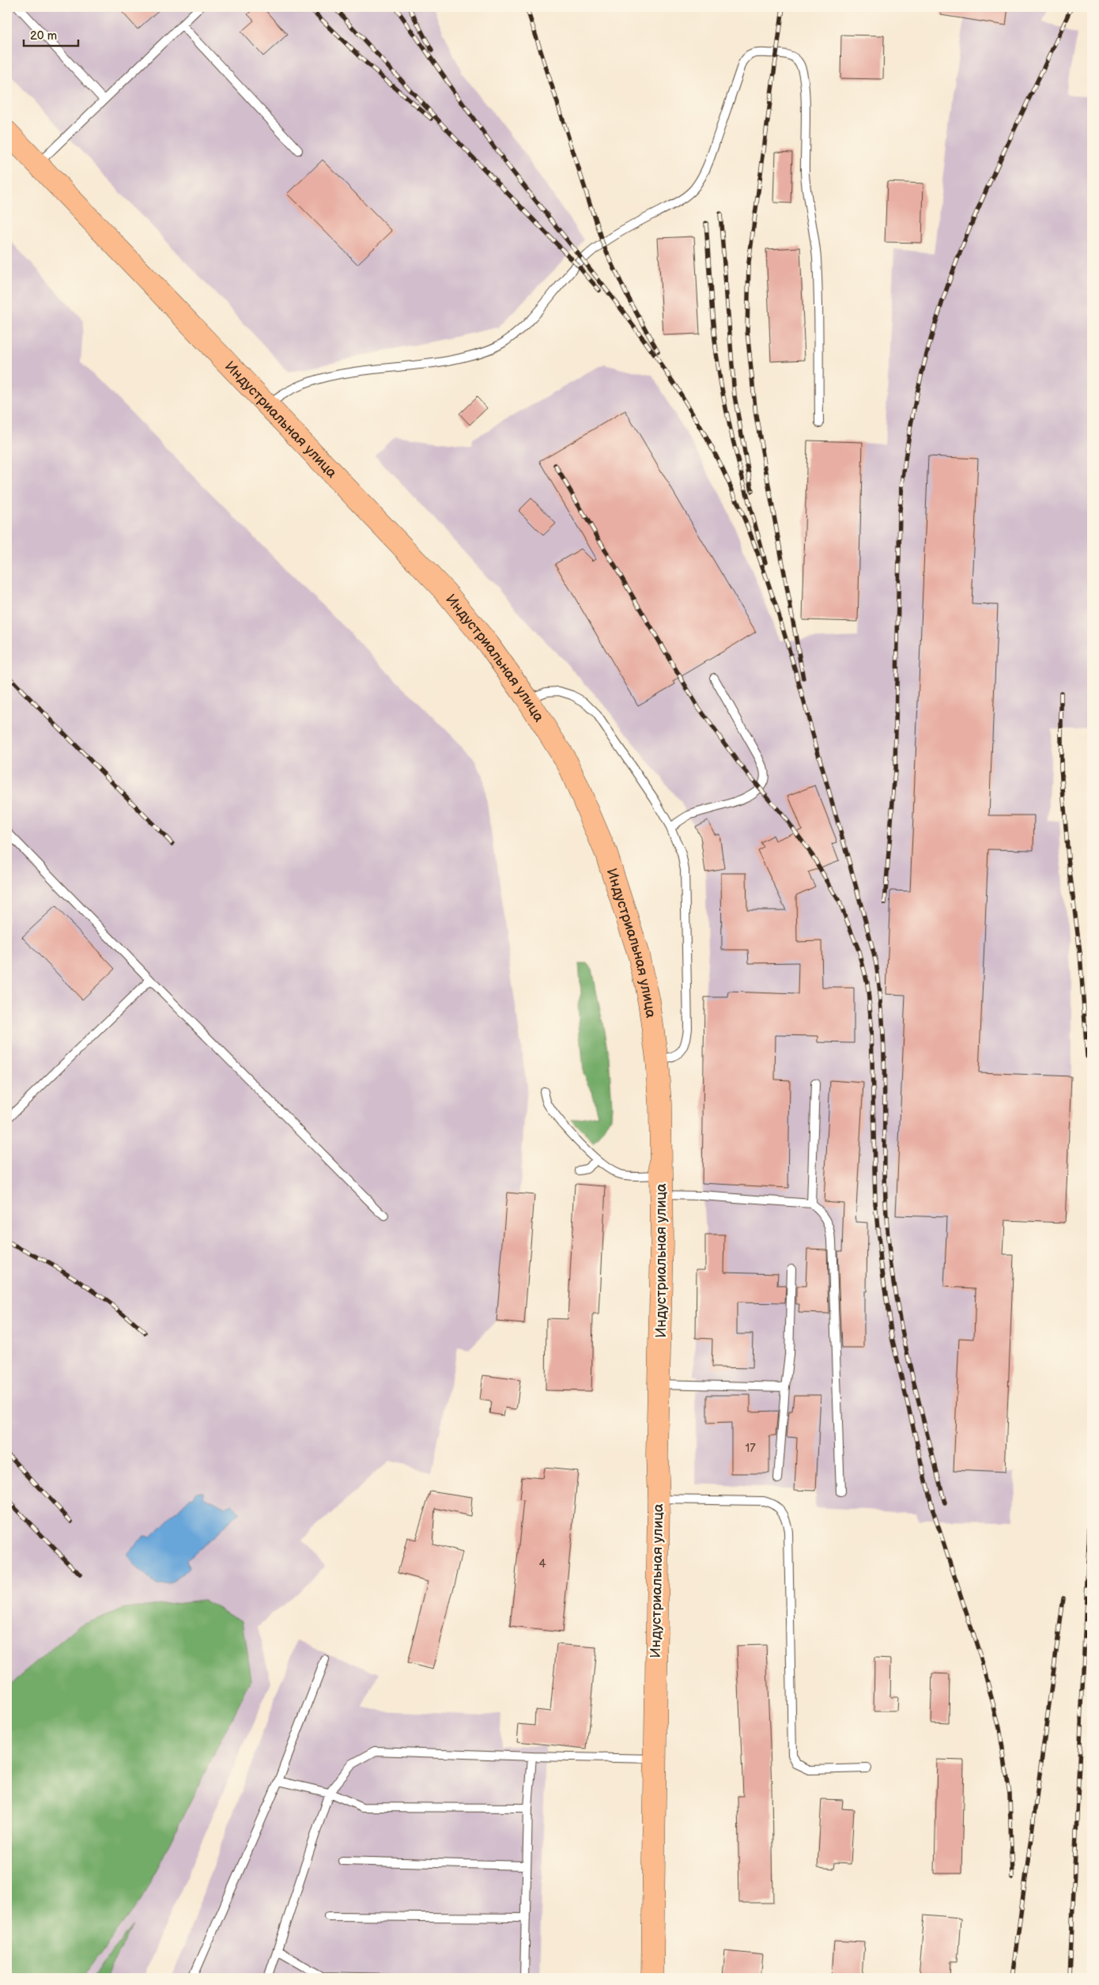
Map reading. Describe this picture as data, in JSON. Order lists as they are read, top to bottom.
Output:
{
  "streets": {
    "main road": ["Индустриальная улица"]
  },
  "house_numbers": ["17", "4"],
  "scale_bar": "20 m"
}
